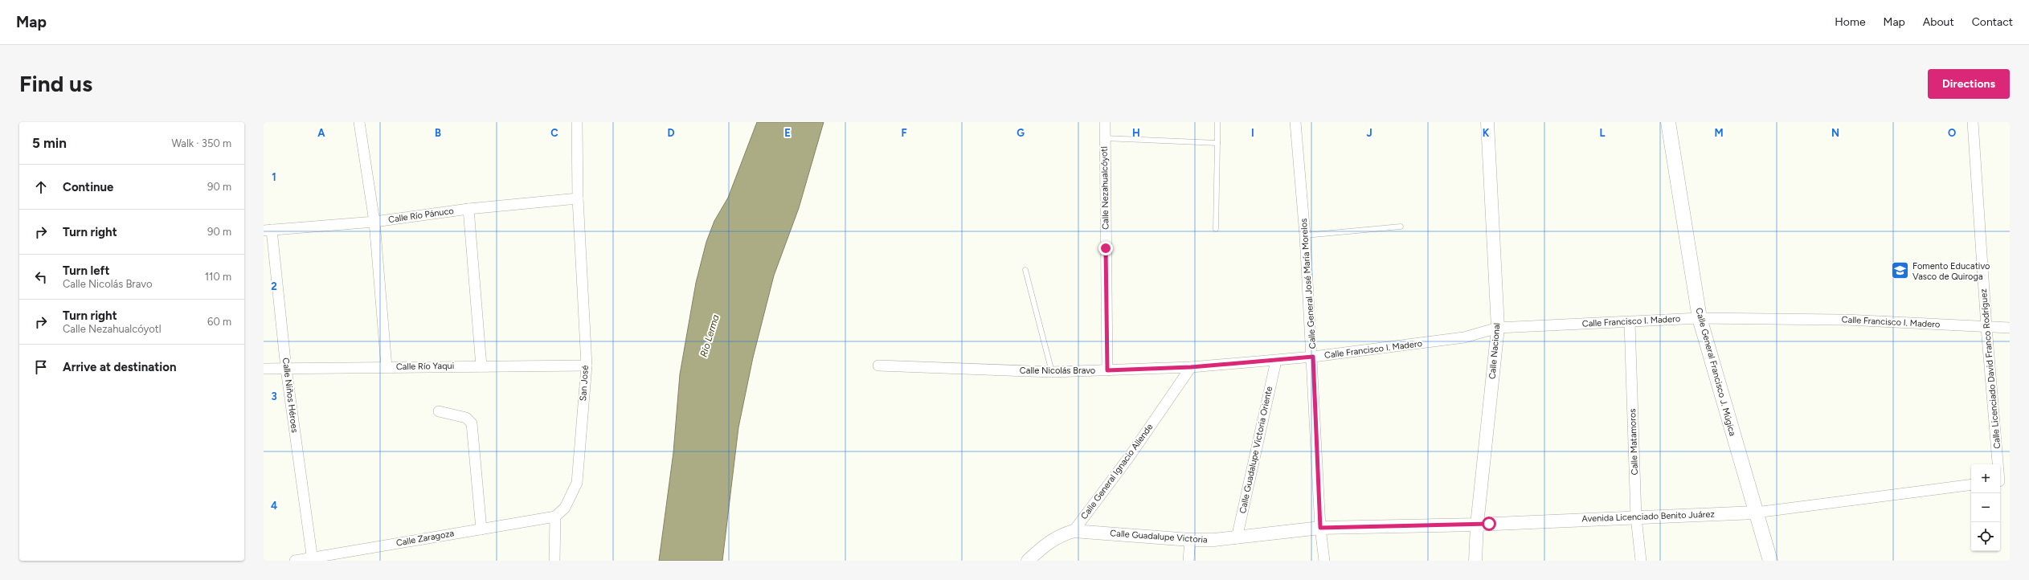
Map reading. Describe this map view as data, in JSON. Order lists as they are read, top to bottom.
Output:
{
  "streets": {
    "main road": ["Calle General Francisco J. Múgica"],
    "street": [
      "Calle Nezahualcóyotl",
      "Calle Río Pánuco",
      "Calle General José María Morelos",
      "Calle Francisco I. Madero",
      "Calle Nacional",
      "Calle Río Yaqui",
      "Calle Licenciado David Franco Rodríguez",
      "Calle Nicolás Bravo",
      "San José",
      "Calle Niños Héroes",
      "Calle Matamoros",
      "Calle Guadalupe Victoria Oriente",
      "Calle General Ignacio Allende",
      "Avenida Licenciado Benito Juárez",
      "Calle Guadalupe Victoria",
      "Calle Zaragoza"
    ]
  },
  "crossings": [
    ["Calle Nezahualcóyotl", "Calle Nicolás Bravo"],
    ["Calle Río Pánuco", "San José"],
    ["Calle Río Pánuco", "Calle Niños Héroes"],
    ["Calle General José María Morelos", "Calle Francisco I. Madero"],
    ["Calle General José María Morelos", "Calle Nicolás Bravo"],
    ["Calle General José María Morelos", "Avenida Licenciado Benito Juárez"],
    ["Calle General José María Morelos", "Calle Guadalupe Victoria"],
    ["Calle Francisco I. Madero", "Calle Nacional"],
    ["Calle Francisco I. Madero", "Calle Licenciado David Franco Rodríguez"],
    ["Calle Francisco I. Madero", "Calle Nicolás Bravo"],
    ["Calle Francisco I. Madero", "Calle General Francisco J. Múgica"],
    ["Calle Francisco I. Madero", "Calle Matamoros"],
    ["Calle Nacional", "Avenida Licenciado Benito Juárez"],
    ["Calle Río Yaqui", "San José"],
    ["Calle Río Yaqui", "Calle Niños Héroes"],
    ["Calle Nicolás Bravo", "Calle Guadalupe Victoria Oriente"],
    ["Calle Nicolás Bravo", "Calle General Ignacio Allende"],
    ["Calle General Francisco J. Múgica", "Avenida Licenciado Benito Juárez"],
    ["San José", "Calle Zaragoza"],
    ["Calle Niños Héroes", "Calle Zaragoza"],
    ["Calle Matamoros", "Avenida Licenciado Benito Juárez"],
    ["Calle Guadalupe Victoria Oriente", "Calle Guadalupe Victoria"],
    ["Calle General Ignacio Allende", "Calle Guadalupe Victoria"],
    ["Avenida Licenciado Benito Juárez", "Calle Guadalupe Victoria"]
  ],
  "water": ["Río Lerma"],
  "places": {
    "school or university": ["Fomento Educativo Vasco de Quiroga"]
  },
  "page": {
    "header": "Map",
    "nav": [
      "Home",
      "Map",
      "About",
      "Contact"
    ],
    "buttons": "Directions",
    "title": "Find us",
    "heading": ["5 min", "Walk · 350 m"],
    "list": [
      ["Continue", "90 m"],
      ["Turn right", "90 m"],
      ["Turn left", "Calle Nicolás Bravo", "110 m"],
      ["Turn right", "Calle Nezahualcóyotl", "60 m"],
      "Arrive at destination"
    ],
    "map_buttons": ["+", "−"]
  },
  "grid": {
    "columns": [
      "A",
      "B",
      "C",
      "D",
      "E",
      "F",
      "G",
      "H",
      "I",
      "J",
      "K",
      "L",
      "M",
      "N",
      "O"
    ],
    "rows": [
      "1",
      "2",
      "3",
      "4"
    ]
  }
}
